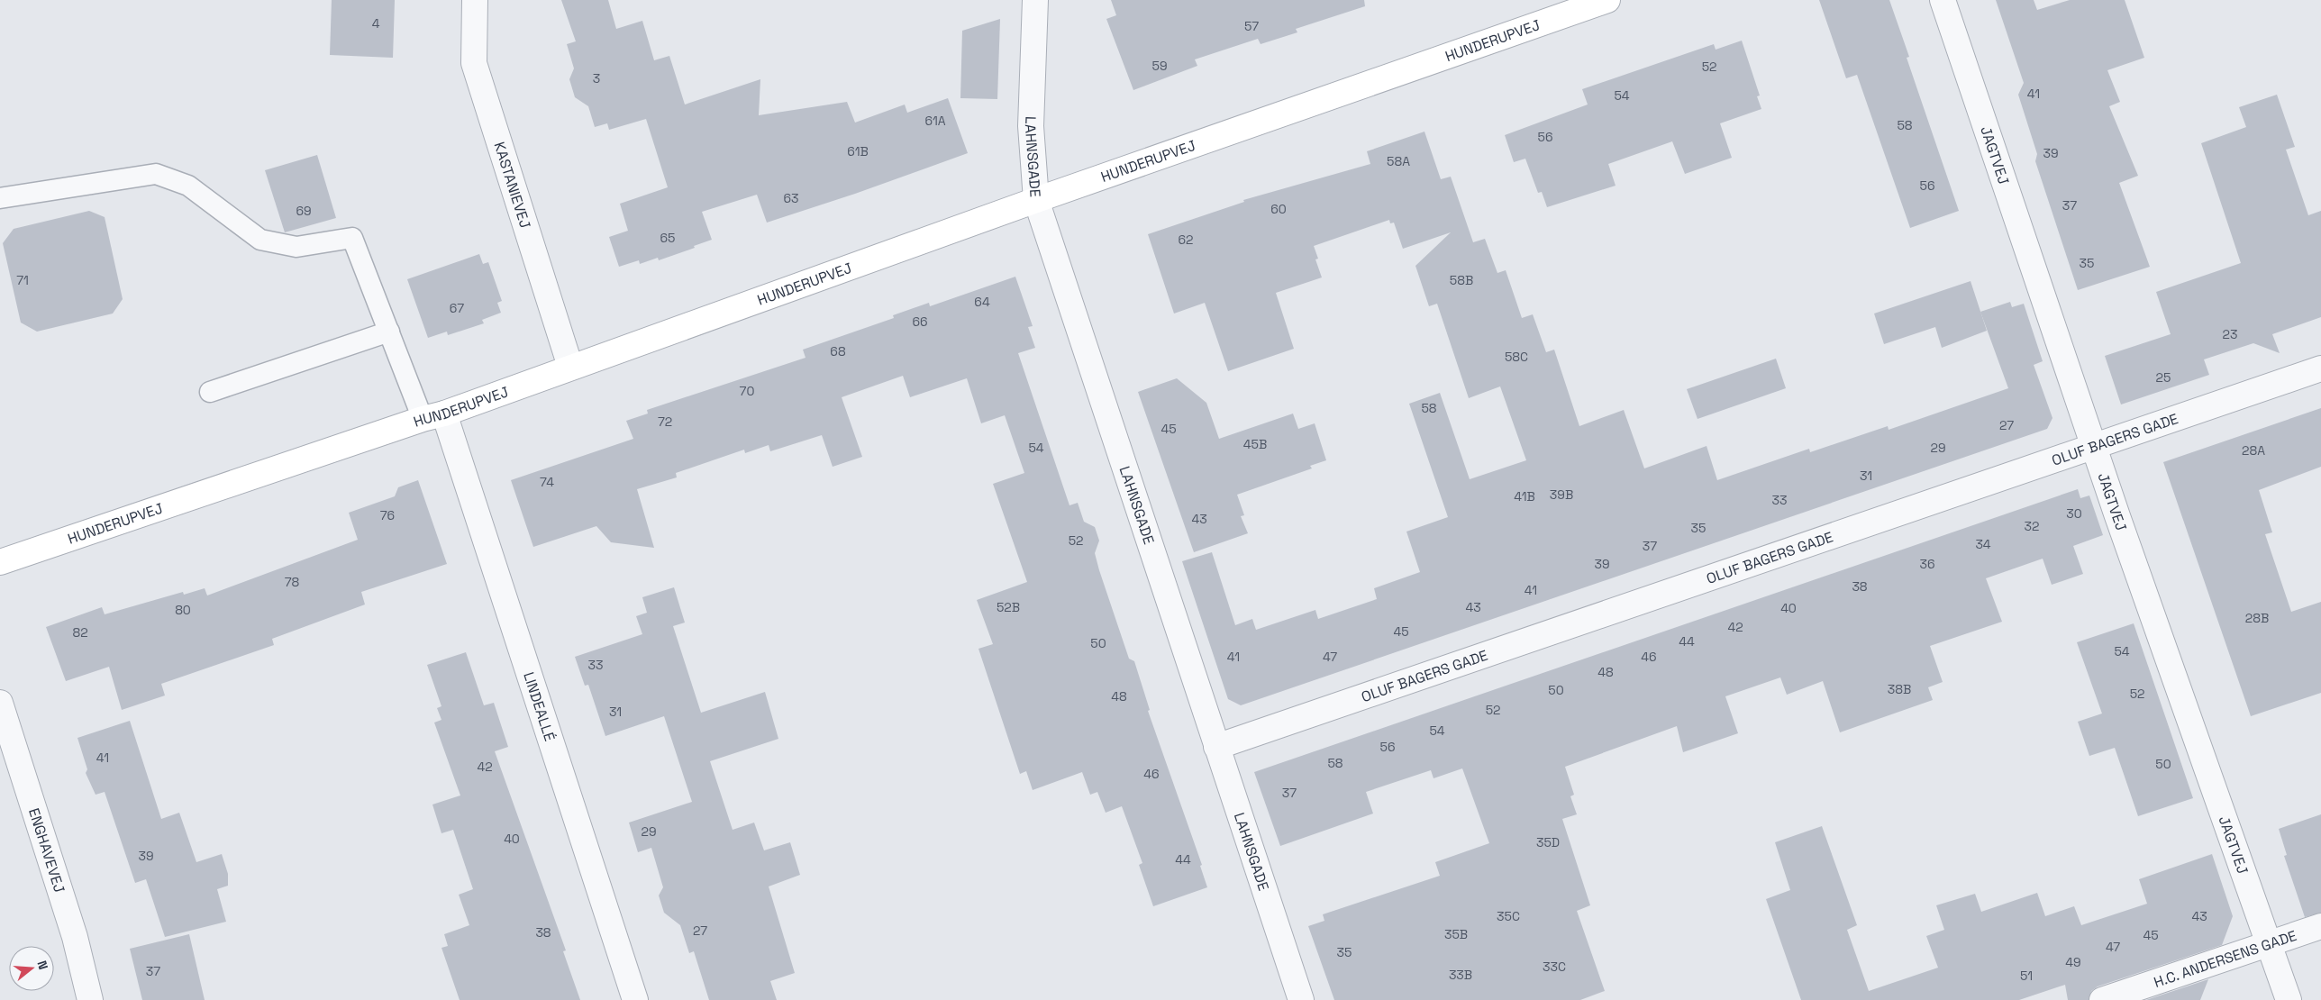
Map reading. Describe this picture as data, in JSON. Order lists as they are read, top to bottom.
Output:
{
  "streets": {
    "street": [
      "HUNDERUPVEJ",
      "JAGTVEJ",
      "LAHNSGADE",
      "KASTANIEVEJ",
      "OLUF BAGERS GADE",
      "LINDEALLÉ",
      "ENGHAVEVEJ",
      "H.C. ANDERSENS GADE"
    ]
  },
  "crossings": [
    ["HUNDERUPVEJ", "LAHNSGADE"],
    ["HUNDERUPVEJ", "KASTANIEVEJ"],
    ["HUNDERUPVEJ", "LINDEALLÉ"],
    ["JAGTVEJ", "OLUF BAGERS GADE"],
    ["JAGTVEJ", "H.C. ANDERSENS GADE"],
    ["LAHNSGADE", "OLUF BAGERS GADE"]
  ],
  "house_numbers": [
    "4",
    "57",
    "59",
    "52",
    "3",
    "41",
    "54",
    "61A",
    "58",
    "56",
    "61B",
    "39",
    "58A",
    "56",
    "63",
    "37",
    "60",
    "69",
    "65",
    "62",
    "35",
    "71",
    "58B",
    "64",
    "67",
    "66",
    "23",
    "68",
    "58C",
    "25",
    "70",
    "58",
    "72",
    "27",
    "45",
    "45B",
    "54",
    "29",
    "28A",
    "31",
    "74",
    "39B",
    "41B",
    "33",
    "30",
    "76",
    "43",
    "32",
    "35",
    "52",
    "34",
    "37",
    "39",
    "36",
    "78",
    "38",
    "41",
    "52B",
    "43",
    "40",
    "80",
    "28B",
    "42",
    "45",
    "82",
    "44",
    "50",
    "54",
    "41",
    "47",
    "46",
    "33",
    "48",
    "38B",
    "50",
    "52",
    "48",
    "52",
    "31",
    "54",
    "56",
    "41",
    "58",
    "50",
    "42",
    "46",
    "37",
    "29",
    "40",
    "35D",
    "39",
    "44",
    "35C",
    "43",
    "27",
    "38",
    "35B",
    "45",
    "47",
    "35",
    "49",
    "33C",
    "37",
    "33B",
    "51"
  ],
  "north": "right"
}
